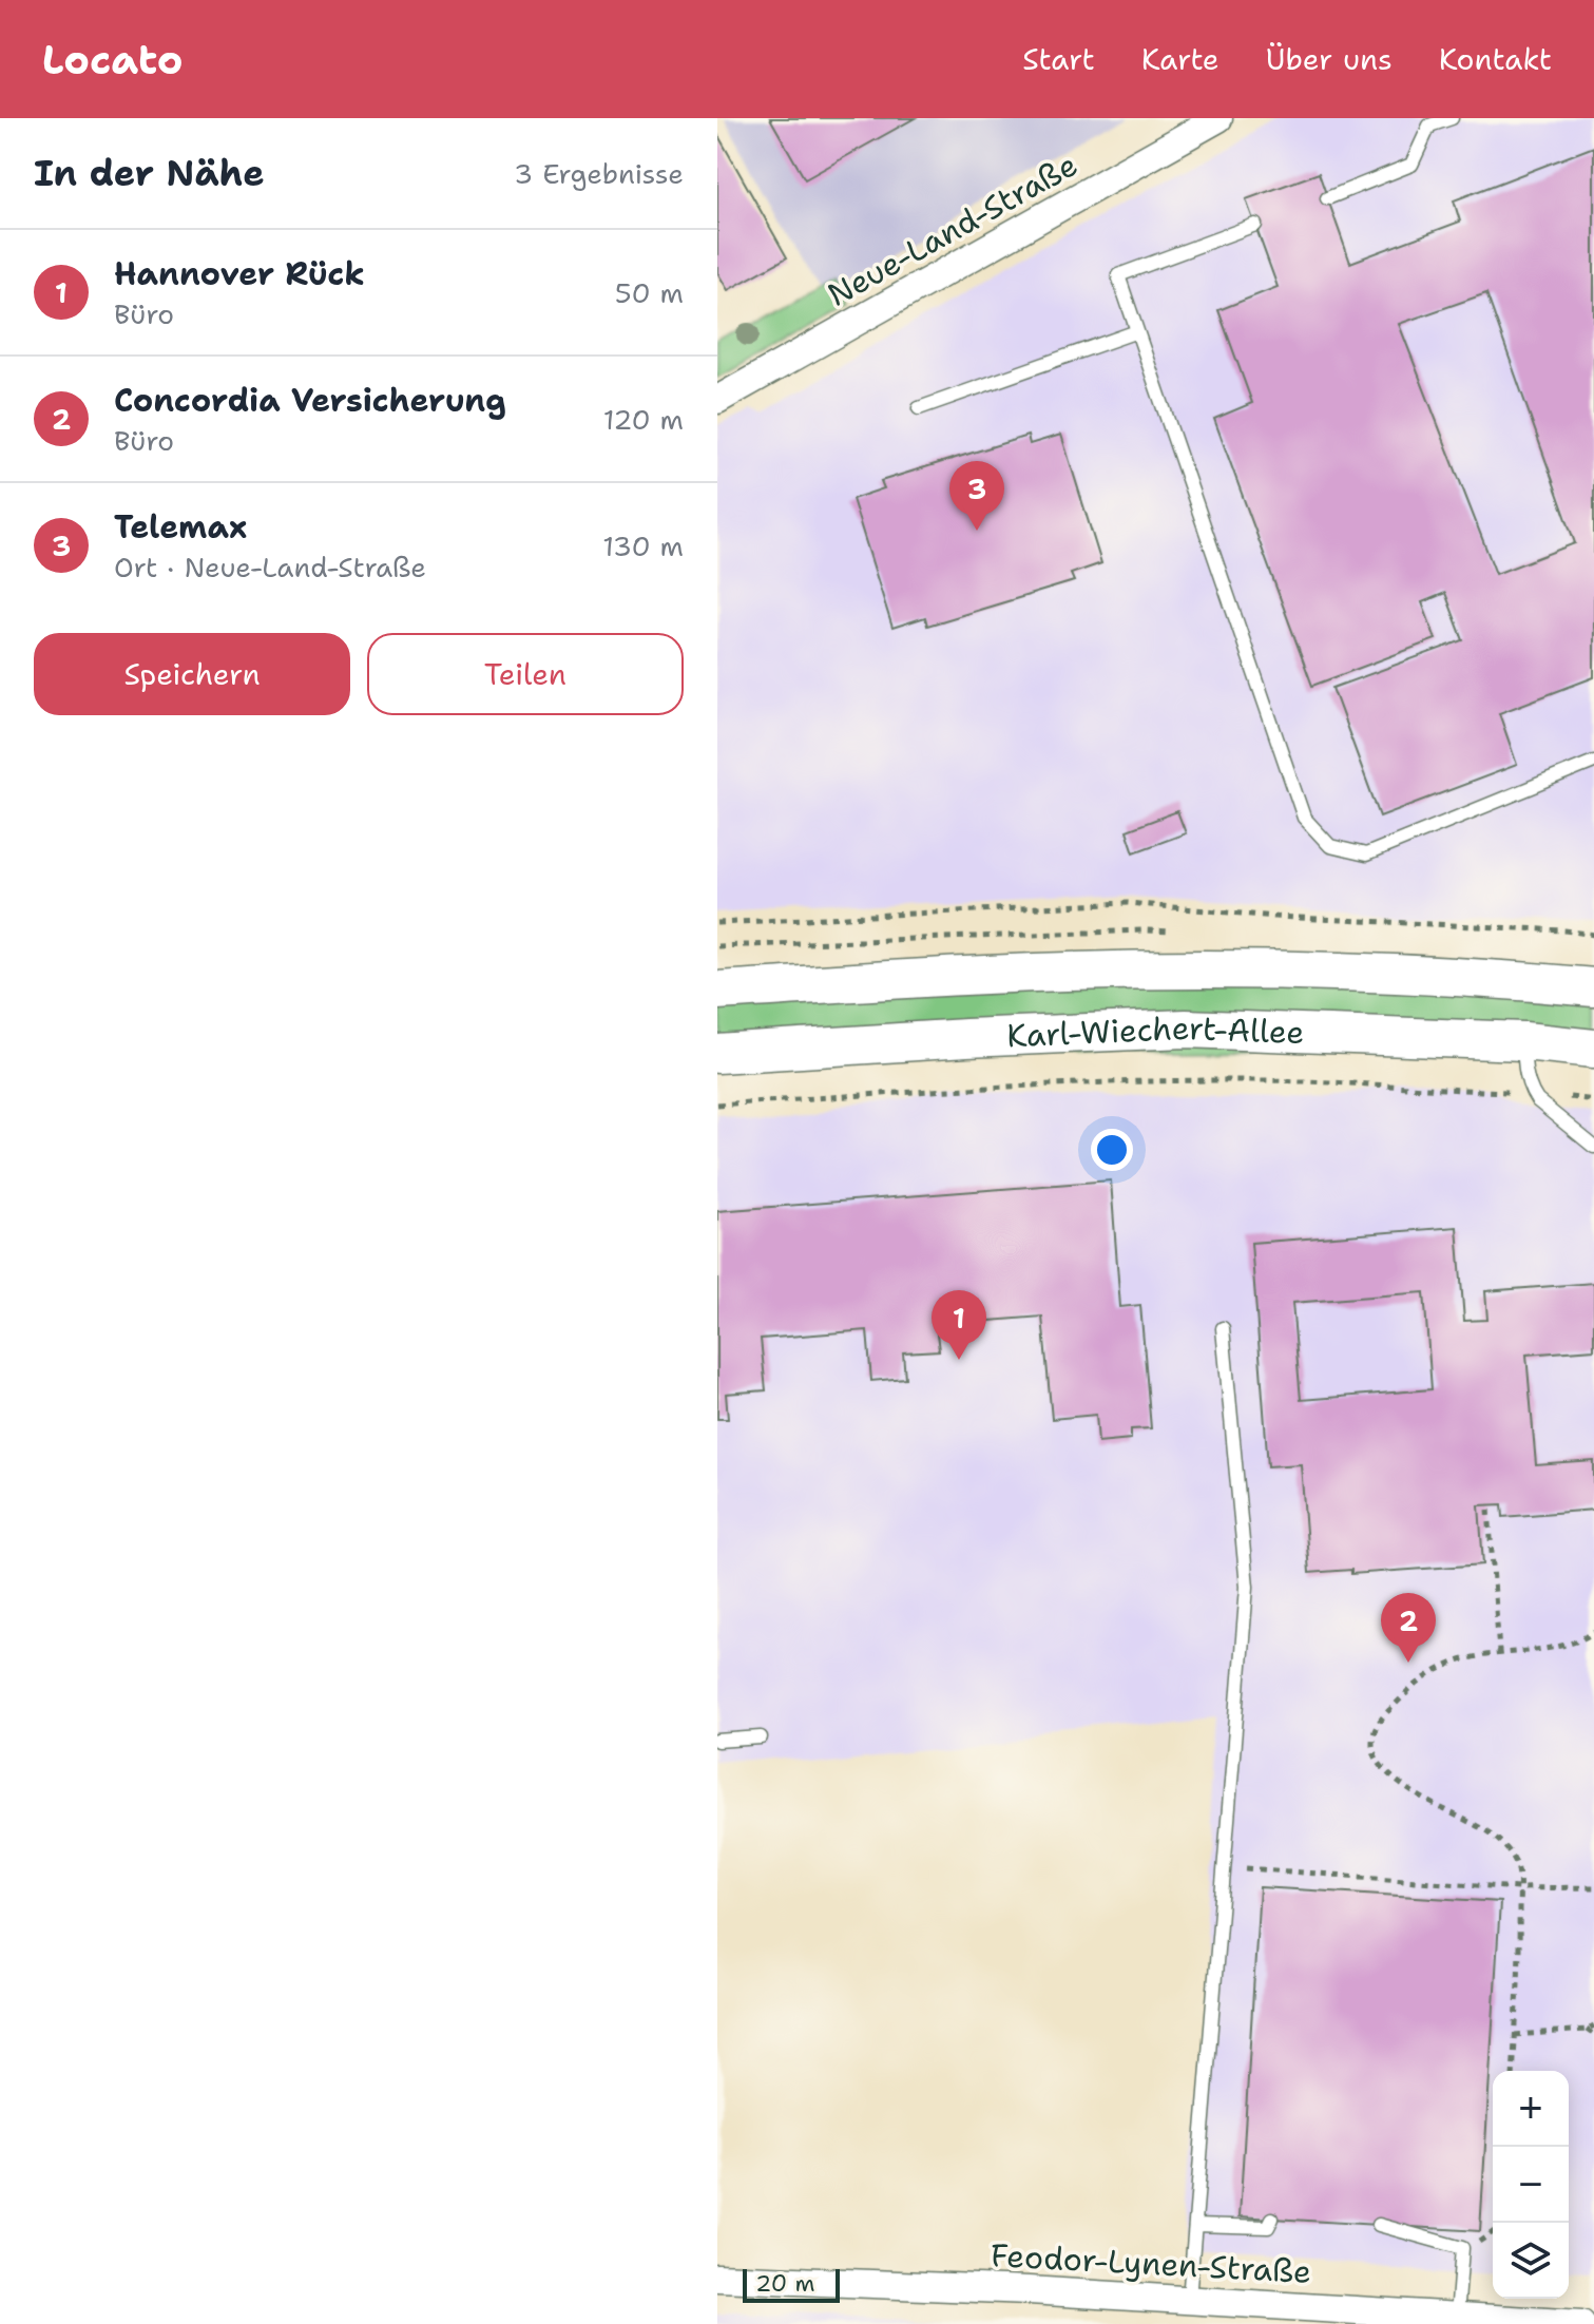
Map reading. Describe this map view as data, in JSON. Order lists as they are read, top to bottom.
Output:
{
  "streets": {
    "main road": ["Karl-Wiechert-Allee"],
    "street": ["Neue-Land-Straße", "Feodor-Lynen-Straße"]
  },
  "scale_bar": "20 m",
  "page": {
    "header": "Locato",
    "nav": [
      "Start",
      "Karte",
      "Über uns",
      "Kontakt"
    ],
    "heading": ["In der Nähe", "3 Ergebnisse"],
    "list": [
      {
        "mark": "1",
        "name": "Hannover Rück",
        "note": "Büro",
        "value": "50 m"
      },
      {
        "mark": "2",
        "name": "Concordia Versicherung",
        "note": "Büro",
        "value": "120 m"
      },
      {
        "mark": "3",
        "name": "Telemax",
        "note": "Ort · Neue-Land-Straße",
        "value": "130 m"
      }
    ],
    "pins": ["3", "1", "2"],
    "buttons": ["Speichern", "Teilen"],
    "map_buttons": ["+", "−"],
    "scale": "20 m"
  }
}
